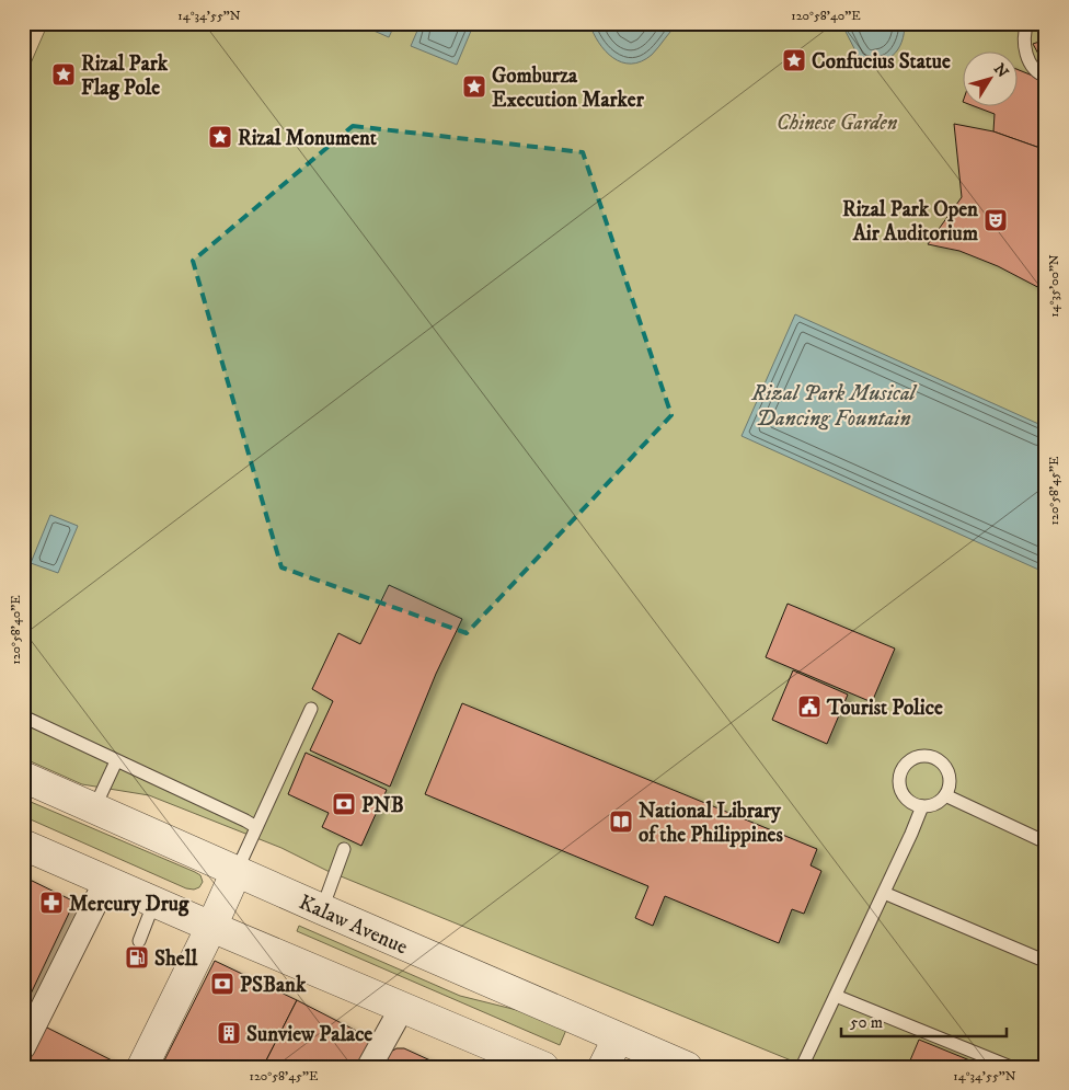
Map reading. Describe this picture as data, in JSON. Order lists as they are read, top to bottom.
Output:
{
  "streets": {
    "street": ["Kalaw Avenue"]
  },
  "water": ["Rizal Park Musical Dancing Fountain"],
  "parks": ["Chinese Garden"],
  "places": {
    "place": [
      "Confucius Statue",
      "Rizal Park Flag Pole",
      "Gomburza Execution Marker",
      "Rizal Monument"
    ],
    "theatre": ["Rizal Park Open Air Auditorium"],
    "public building": ["Tourist Police"],
    "bank": ["PNB", "PSBank"],
    "library": ["National Library of the Philippines"],
    "pharmacy": ["Mercury Drug"],
    "fuel station": ["Shell"],
    "building": ["Sunview Palace"]
  },
  "scale_bar": "50 m",
  "north": "top right",
  "coordinates": [
    "14°34'55\"N",
    "120°58'40\"E",
    "14°35'00\"N",
    "120°58'45\"E"
  ]
}
